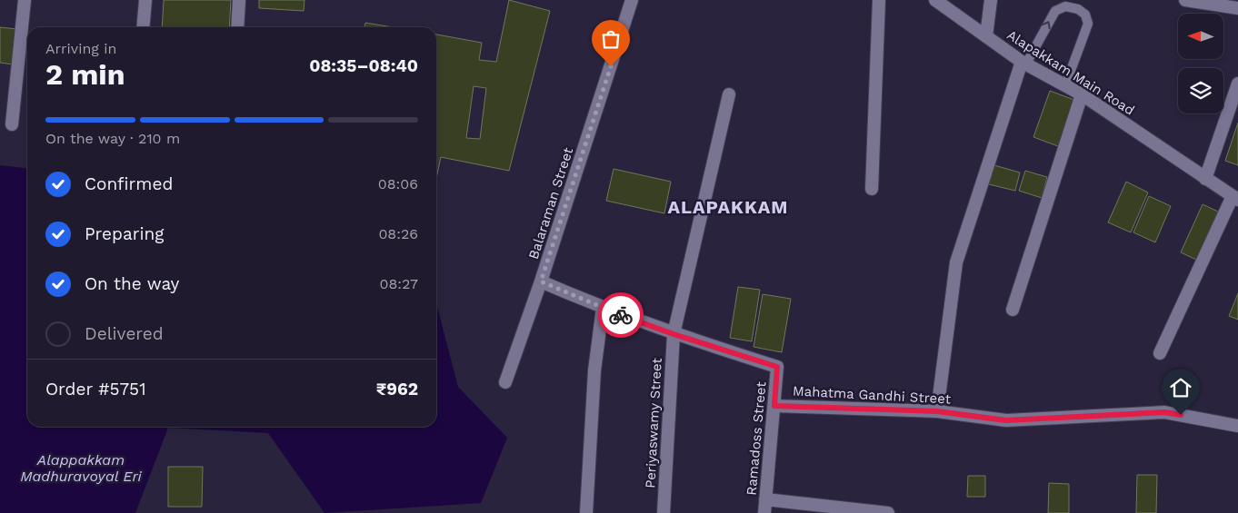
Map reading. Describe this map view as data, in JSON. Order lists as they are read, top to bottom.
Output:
{
  "streets": {
    "street": [
      "Alapakkam Main Road",
      "Balaraman Street",
      "Mahatma Gandhi Street",
      "Periyaswamy Street",
      "Ramadoss Street"
    ]
  },
  "crossings": [
    ["Balaraman Street", "Periyaswamy Street"],
    ["Balaraman Street", "Ramadoss Street"],
    ["Mahatma Gandhi Street", "Ramadoss Street"]
  ],
  "districts": ["ALAPAKKAM"],
  "water": ["Alappakkam Madhuravoyal Eri"],
  "north": "left",
  "page": {
    "heading": ["2 min", "Arriving in", "08:35–08:40"],
    "panel": ["Order #5751", "₹962"],
    "bar": "On the way · 210 m",
    "list": [
      ["Confirmed", "08:06"],
      ["Preparing", "08:26"],
      ["On the way", "08:27"],
      "Delivered"
    ]
  }
}
